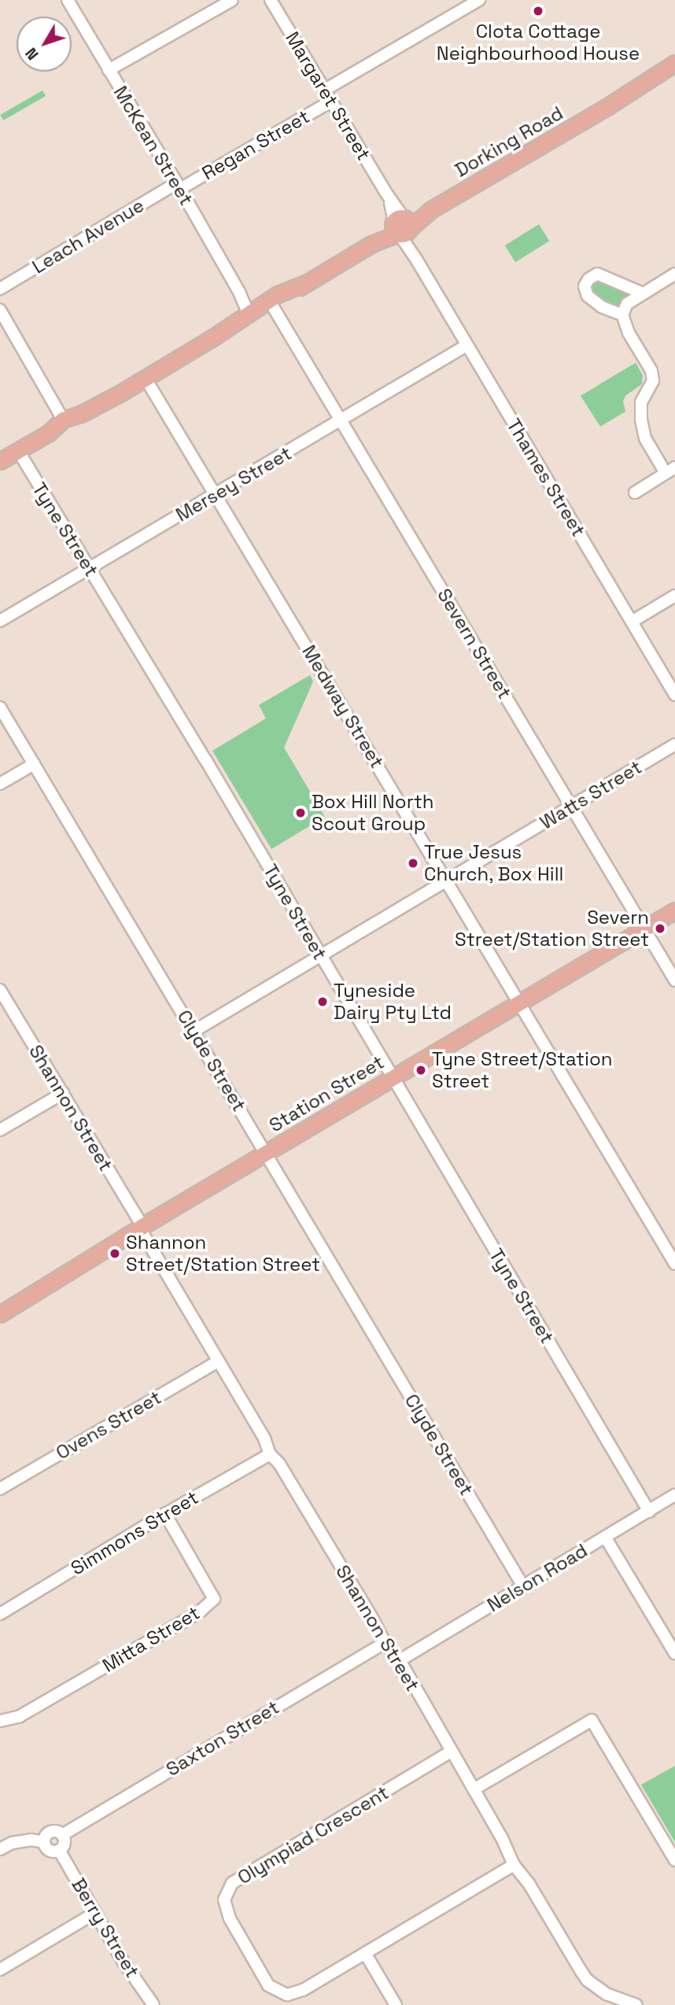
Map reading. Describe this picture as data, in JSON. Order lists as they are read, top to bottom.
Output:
{
  "streets": {
    "main road": ["Dorking Road", "Station Street"],
    "street": [
      "Margaret Street",
      "Regan Street",
      "McKean Street",
      "Leach Avenue",
      "Thames Street",
      "Mersey Street",
      "Tyne Street",
      "Severn Street",
      "Medway Street",
      "Watts Street",
      "Clyde Street",
      "Shannon Street",
      "Ovens Street",
      "Simmons Street",
      "Nelson Road",
      "Mitta Street",
      "Saxton Street",
      "Olympiad Crescent",
      "Berry Street"
    ]
  },
  "crossings": [
    ["Margaret Street", "Dorking Road"],
    ["Margaret Street", "Regan Street"],
    ["Margaret Street", "Thames Street"],
    ["Dorking Road", "McKean Street"],
    ["Dorking Road", "Thames Street"],
    ["Dorking Road", "Tyne Street"],
    ["Dorking Road", "Severn Street"],
    ["Dorking Road", "Medway Street"],
    ["Regan Street", "McKean Street"],
    ["Regan Street", "Leach Avenue"],
    ["McKean Street", "Leach Avenue"],
    ["Thames Street", "Mersey Street"],
    ["Mersey Street", "Tyne Street"],
    ["Mersey Street", "Severn Street"],
    ["Mersey Street", "Medway Street"],
    ["Tyne Street", "Watts Street"],
    ["Tyne Street", "Station Street"],
    ["Tyne Street", "Nelson Road"],
    ["Severn Street", "Watts Street"],
    ["Severn Street", "Station Street"],
    ["Medway Street", "Watts Street"],
    ["Medway Street", "Station Street"],
    ["Watts Street", "Clyde Street"],
    ["Clyde Street", "Station Street"],
    ["Clyde Street", "Nelson Road"],
    ["Station Street", "Shannon Street"],
    ["Shannon Street", "Ovens Street"],
    ["Shannon Street", "Simmons Street"],
    ["Shannon Street", "Nelson Road"],
    ["Shannon Street", "Saxton Street"],
    ["Shannon Street", "Olympiad Crescent"],
    ["Simmons Street", "Mitta Street"],
    ["Saxton Street", "Berry Street"]
  ],
  "places": [
    "Clota Cottage Neighbourhood House",
    "Box Hill North Scout Group",
    "True Jesus Church, Box Hill",
    "Severn Street/Station Street",
    "Tyneside Dairy Pty Ltd",
    "Tyne Street/Station Street",
    "Shannon Street/Station Street"
  ],
  "north": "bottom left"
}
